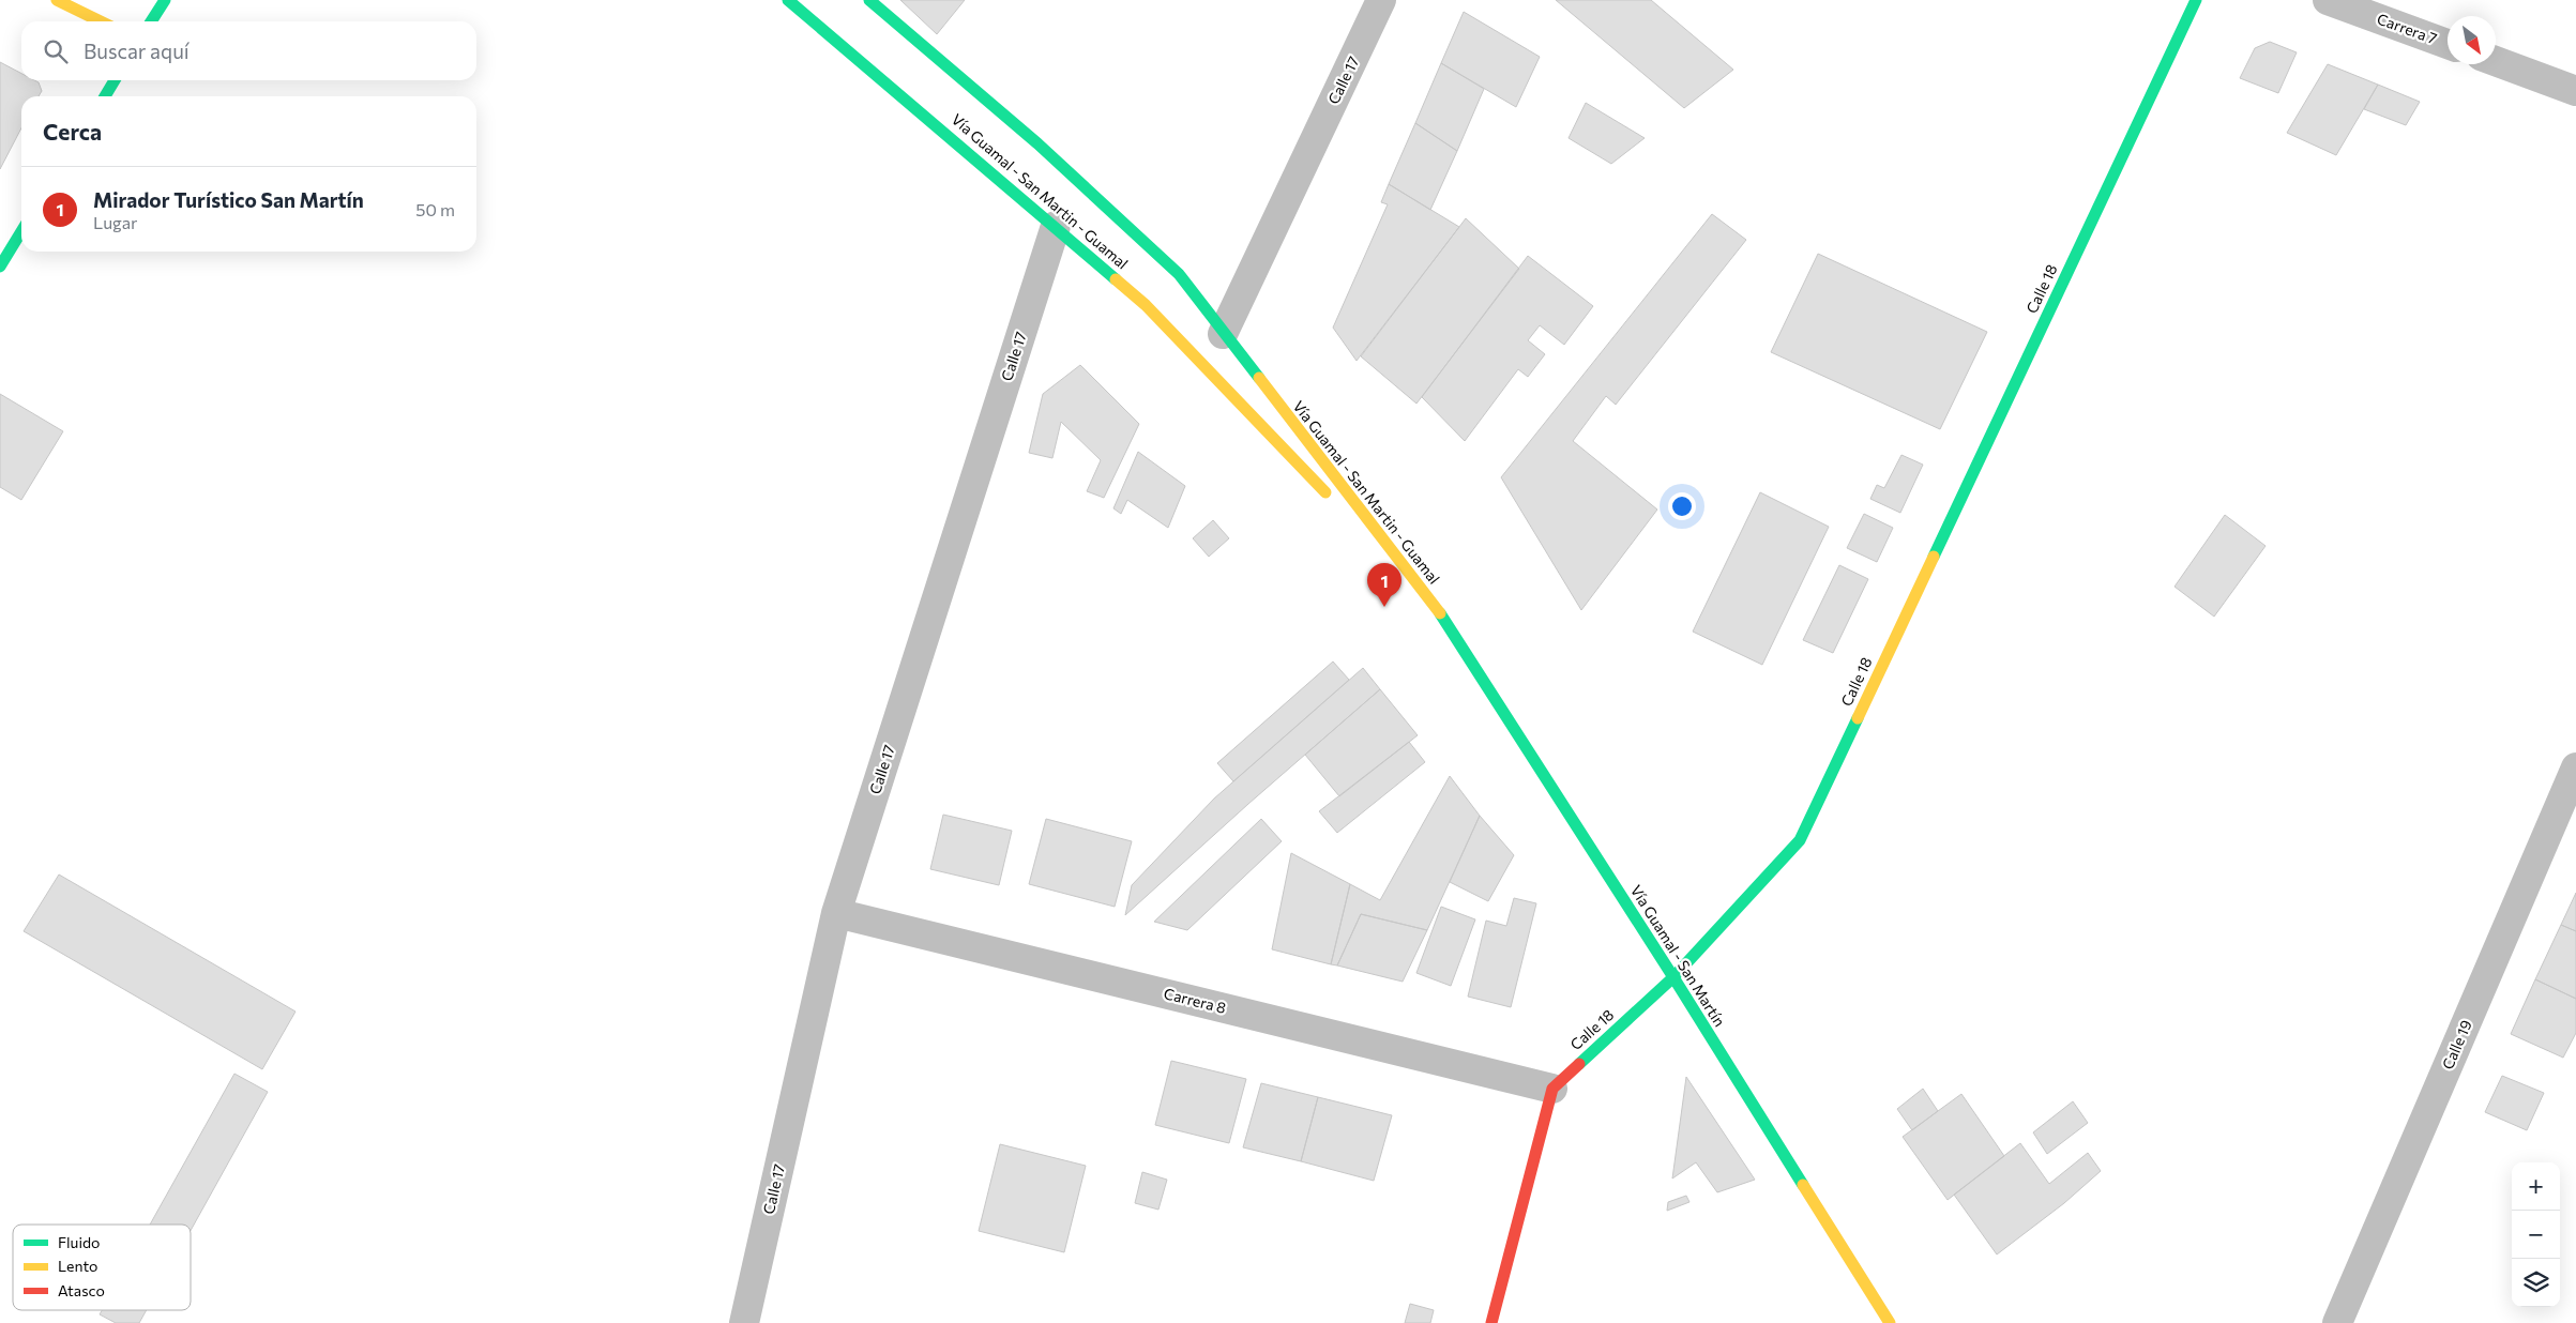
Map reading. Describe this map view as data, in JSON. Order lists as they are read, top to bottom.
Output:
{
  "streets": {
    "main road": ["Vía Guamal - San Martin - Guamal", "Calle 18", "Vía Guamal - San Martín"],
    "street": [
      "Carrera 7",
      "Calle 17",
      "Carrera 8",
      "Calle 19"
    ]
  },
  "crossings": [
    ["Calle 17", "Vía Guamal - San Martin - Guamal"],
    ["Calle 17", "Carrera 8"],
    ["Vía Guamal - San Martin - Guamal", "Vía Guamal - San Martín"],
    ["Calle 18", "Vía Guamal - San Martín"],
    ["Calle 18", "Carrera 8"]
  ],
  "legend": ["Fluido", "Lento", "Atasco"],
  "north": "bottom right",
  "page": {
    "search": "Buscar aquí",
    "heading": "Cerca",
    "list": [
      {
        "mark": "1",
        "name": "Mirador Turístico San Martín",
        "note": "Lugar",
        "value": "50 m"
      }
    ],
    "pins": "1",
    "map_buttons": ["+", "−"]
  }
}
